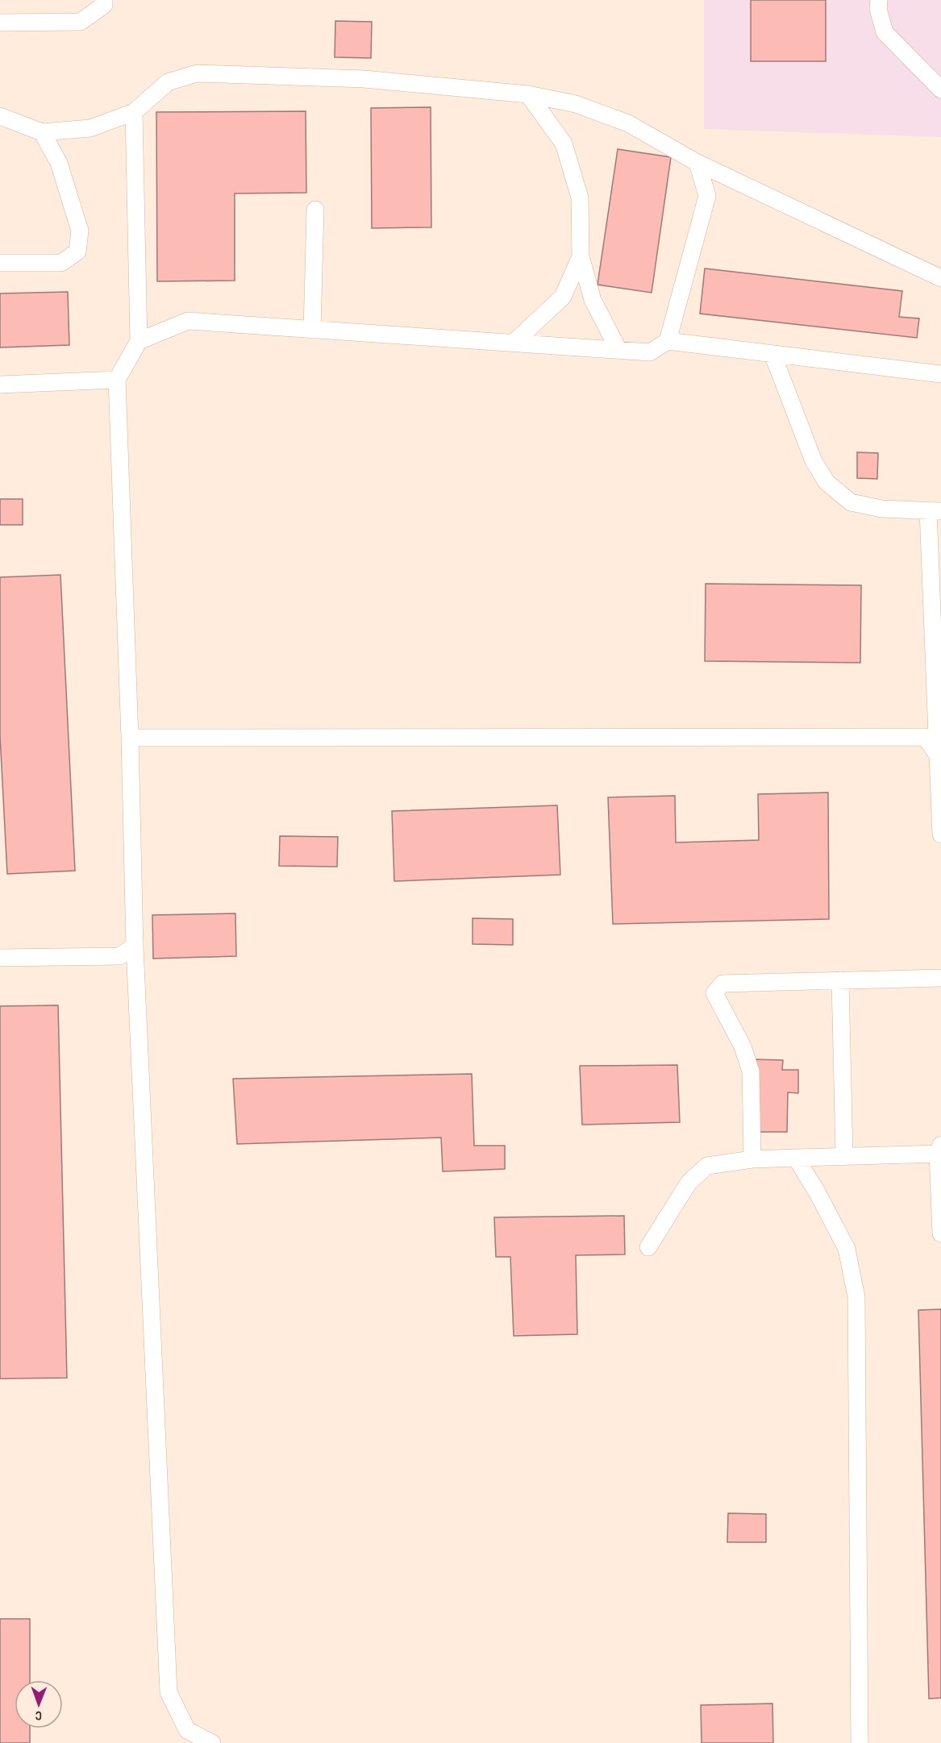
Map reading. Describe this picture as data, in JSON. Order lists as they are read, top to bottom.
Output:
{
  "north": "bottom"
}
